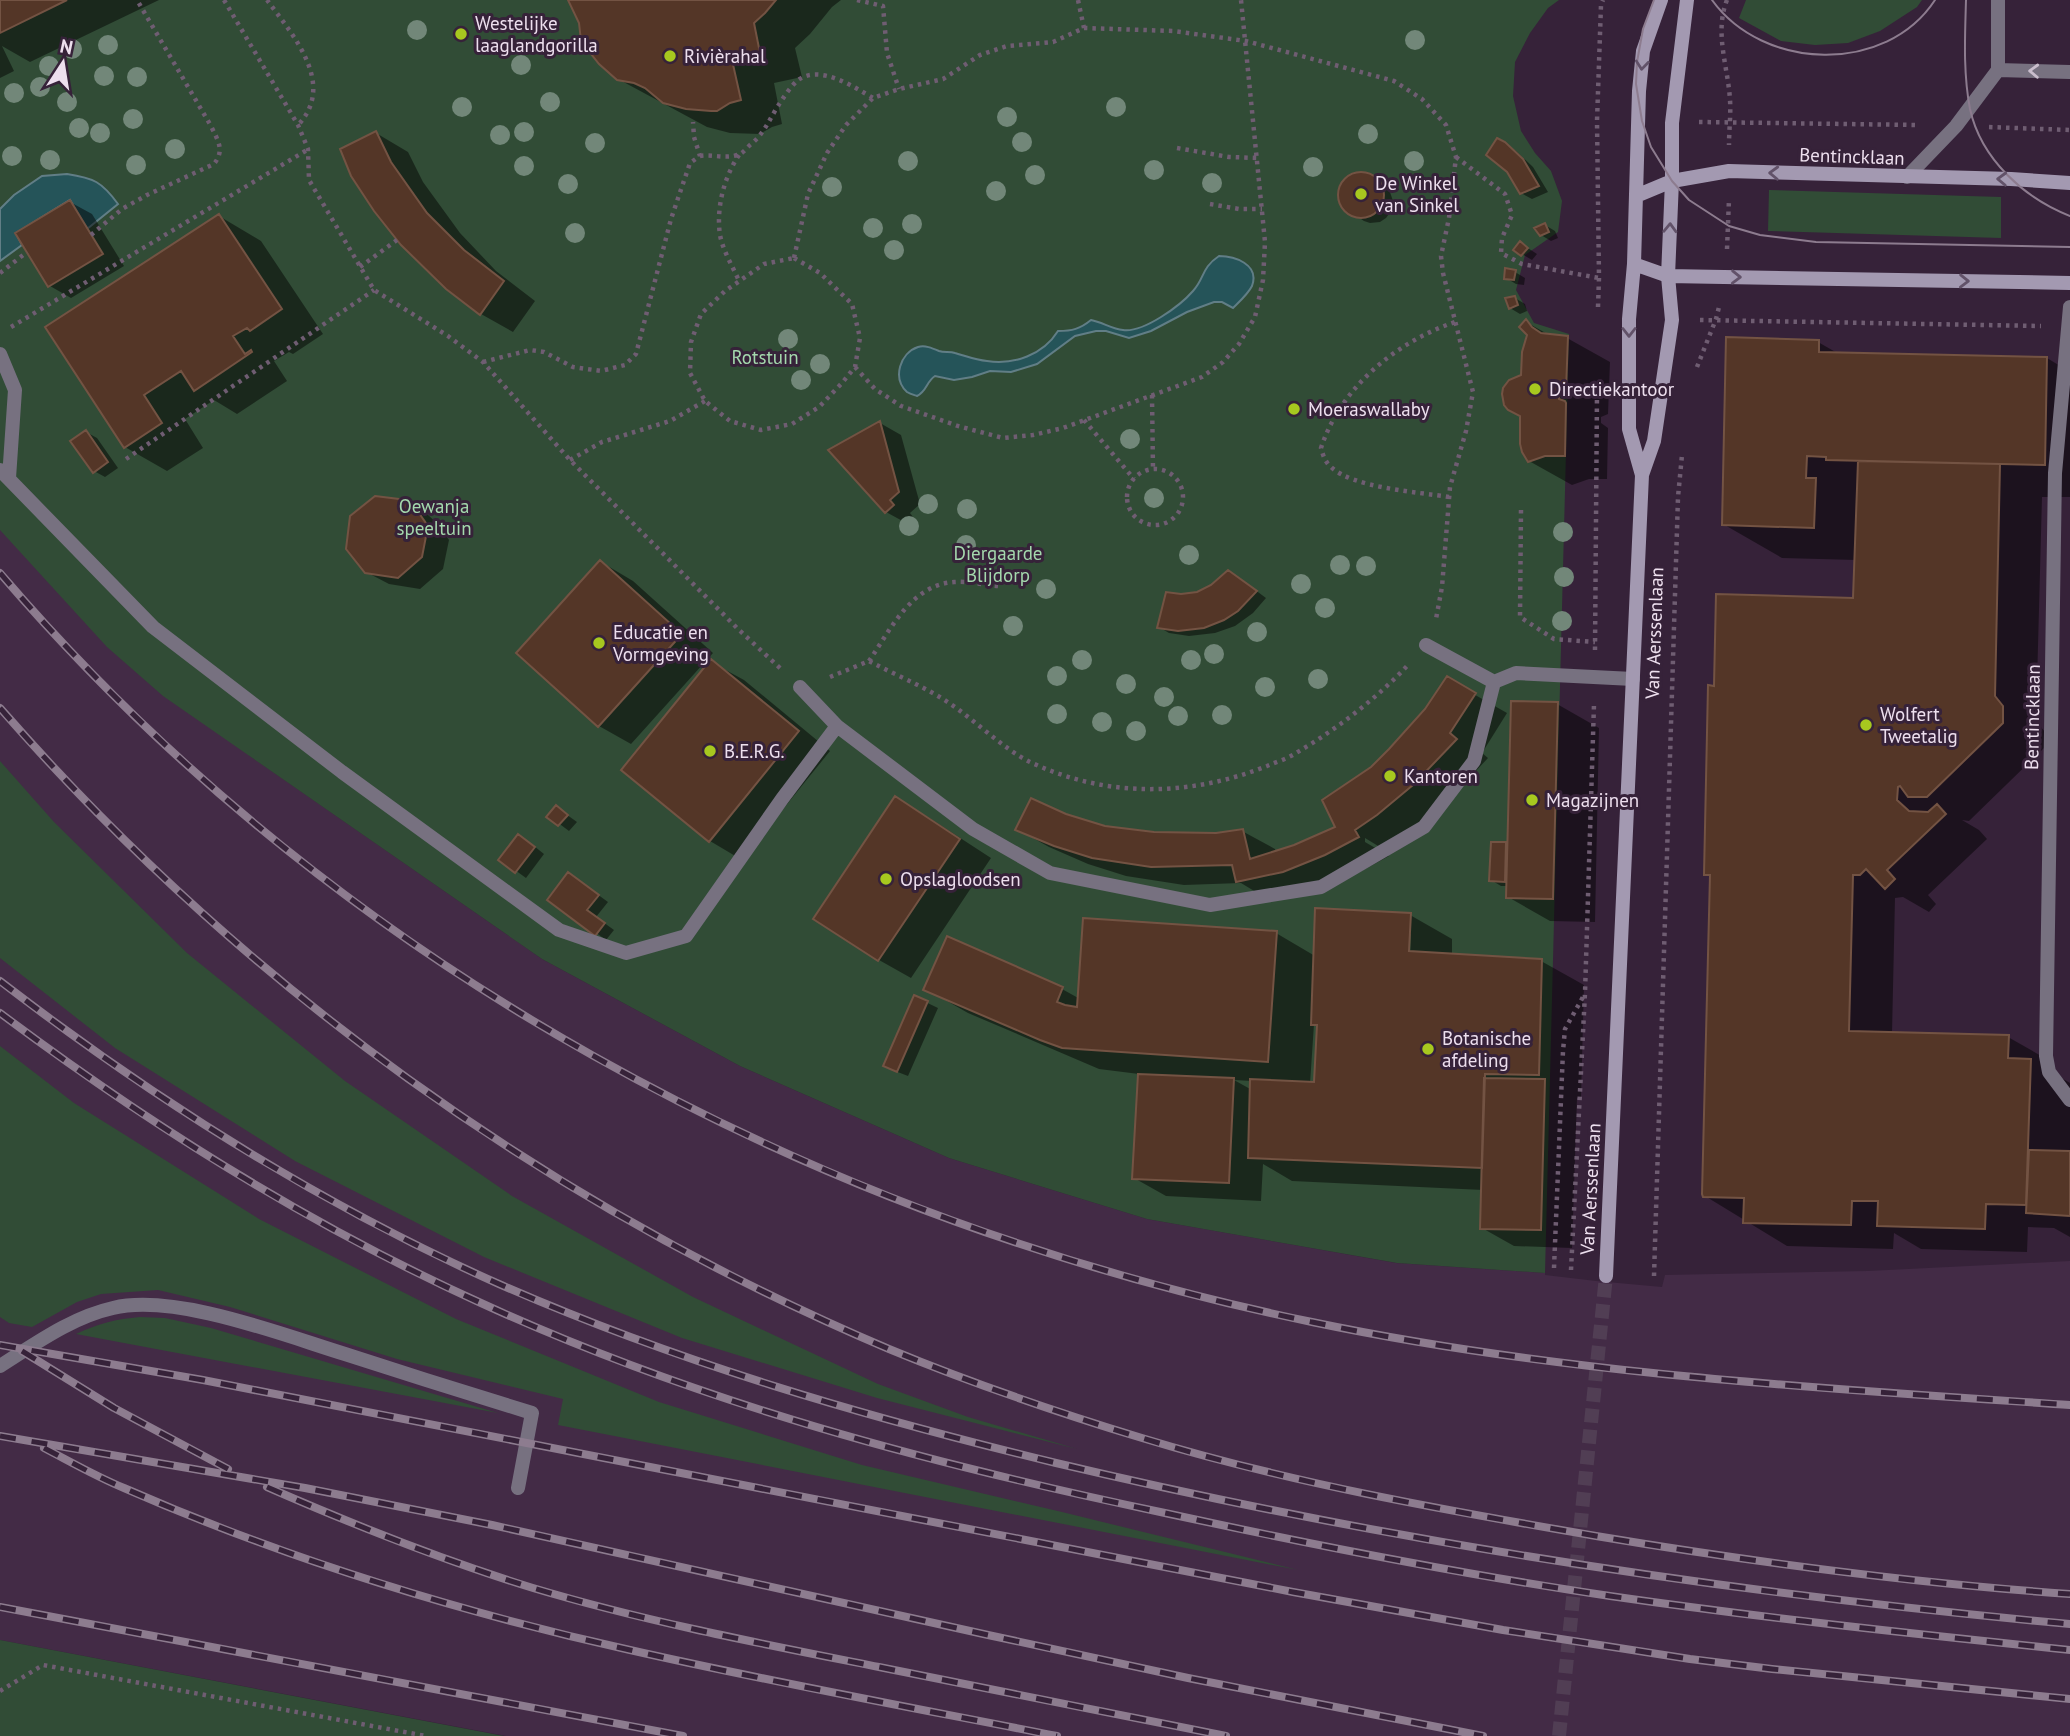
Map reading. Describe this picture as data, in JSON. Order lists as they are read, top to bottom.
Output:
{
  "streets": {
    "street": ["Bentincklaan", "Van Aerssenlaan"]
  },
  "crossings": [
    ["Bentincklaan", "Van Aerssenlaan"]
  ],
  "parks": ["Rotstuin", "Oewanja speeltuin", "Diergaarde Blijdorp"],
  "places": [
    "Westelijke laaglandgorilla",
    "Rivièrahal",
    "De Winkel van Sinkel",
    "Directiekantoor",
    "Moeraswallaby",
    "Educatie en Vormgeving",
    "Wolfert Tweetalig",
    "B.E.R.G.",
    "Kantoren",
    "Magazijnen",
    "Opslagloodsen",
    "Botanische afdeling"
  ],
  "north": "top"
}
